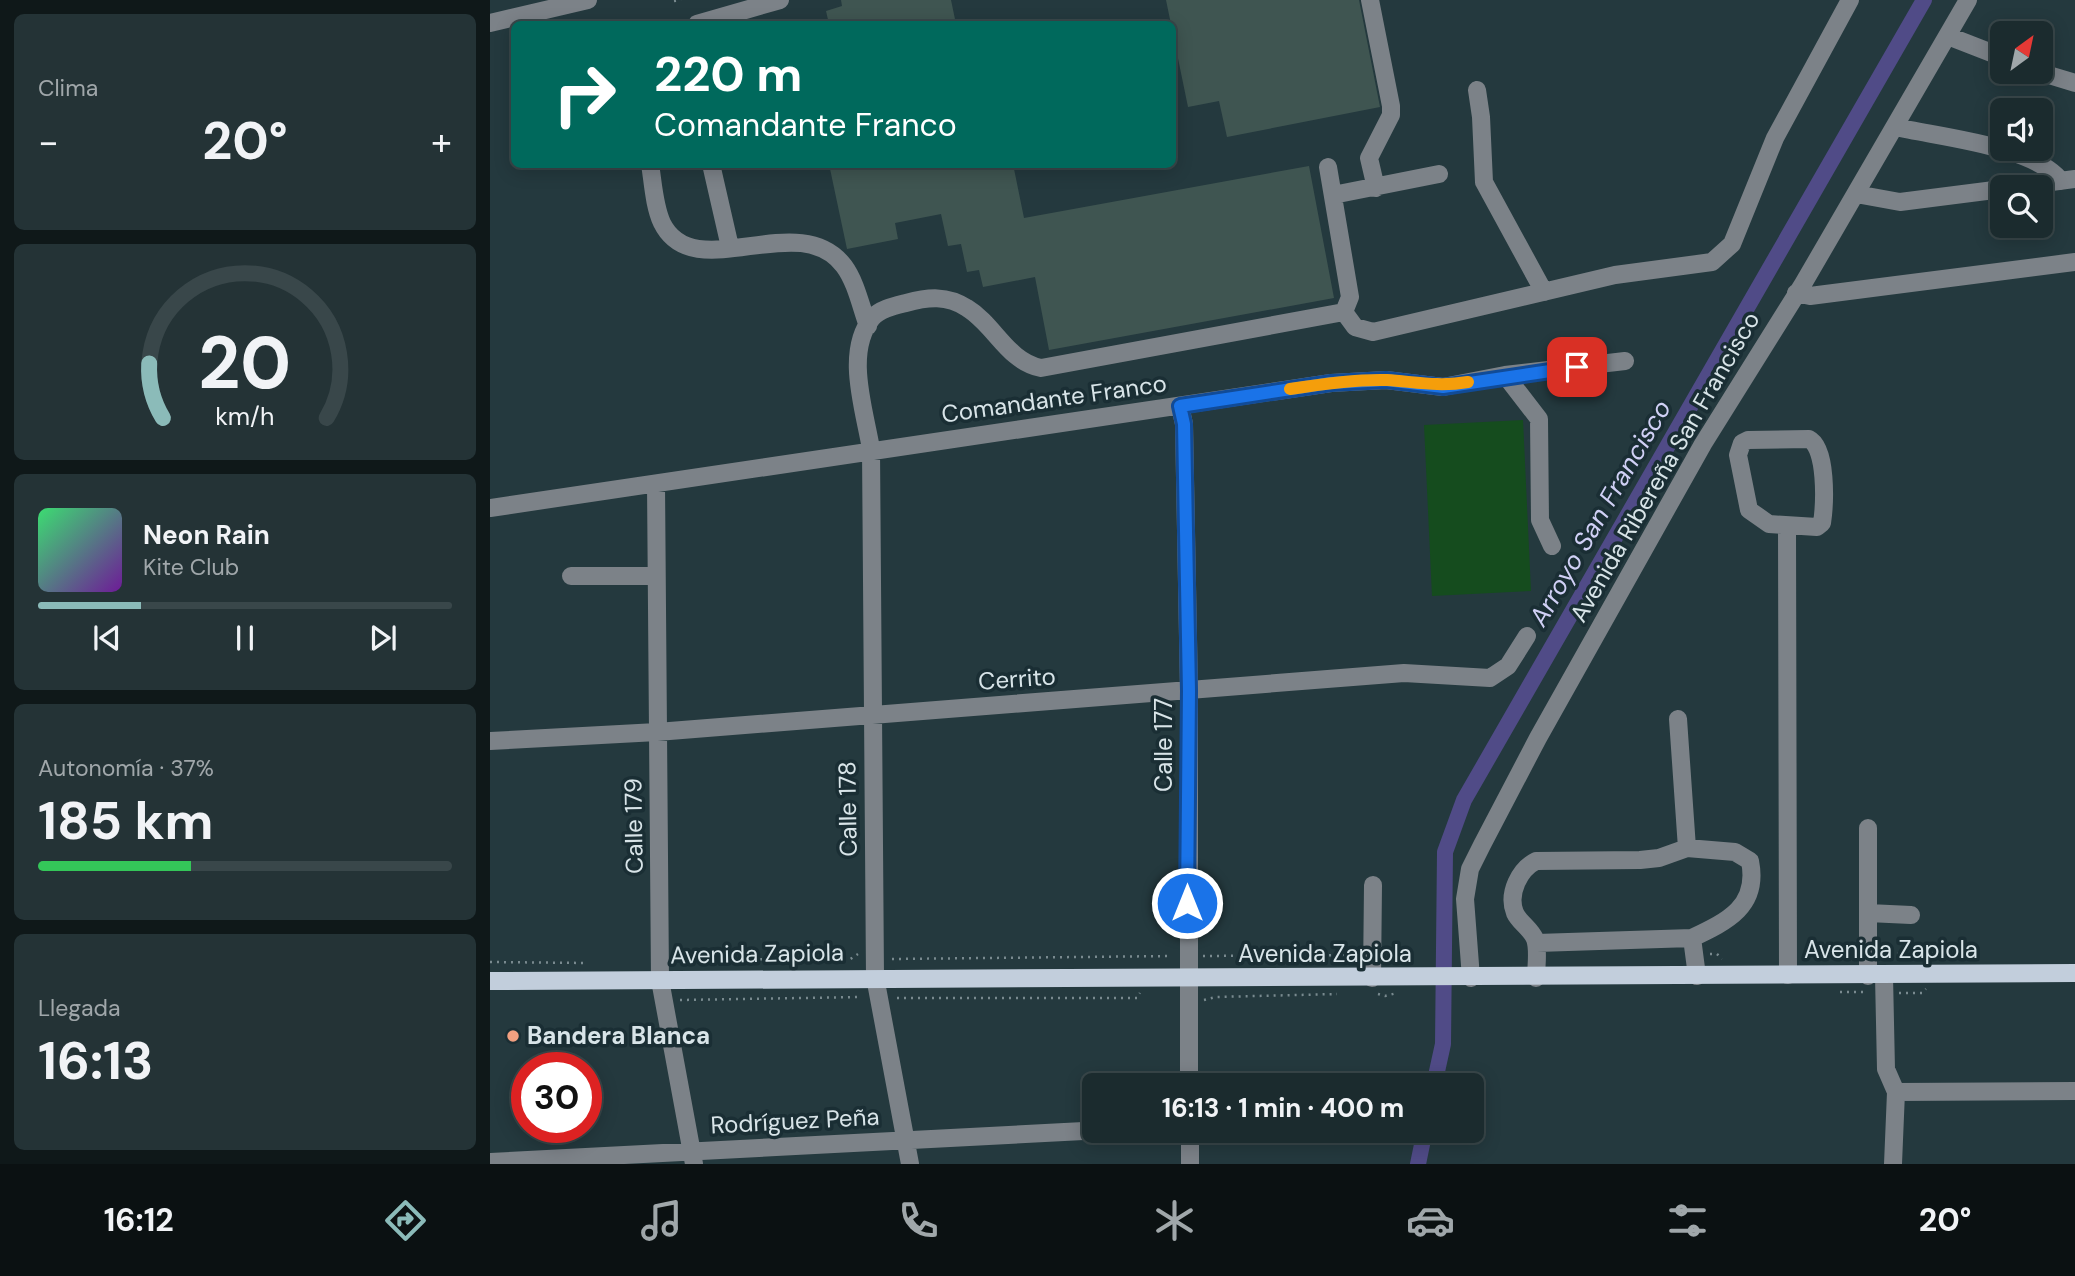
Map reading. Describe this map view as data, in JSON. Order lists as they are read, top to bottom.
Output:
{
  "streets": {
    "main road": ["Avenida Zapiola"],
    "street": [
      "Comandante Franco",
      "Avenida Ribereña San Francisco",
      "Cerrito",
      "Calle 177",
      "Calle 178",
      "Calle 179",
      "Rodríguez Peña"
    ]
  },
  "crossings": [
    ["Comandante Franco", "Calle 177"],
    ["Comandante Franco", "Calle 178"],
    ["Comandante Franco", "Calle 179"],
    ["Avenida Ribereña San Francisco", "Avenida Zapiola"],
    ["Cerrito", "Calle 177"],
    ["Cerrito", "Calle 178"],
    ["Cerrito", "Calle 179"],
    ["Calle 177", "Avenida Zapiola"],
    ["Calle 178", "Avenida Zapiola"],
    ["Calle 178", "Rodríguez Peña"],
    ["Calle 179", "Avenida Zapiola"],
    ["Calle 179", "Rodríguez Peña"]
  ],
  "water": ["Arroyo San Francisco"],
  "places": ["Bandera Blanca"],
  "north": "top right",
  "page": {
    "tile": [
      "Clima",
      ["Autonomía · 37%", "185 km"],
      ["Llegada", "16:13"]
    ],
    "turn": ["220 m", "Comandante Franco"],
    "heat": ["−", "20°", "+"],
    "song": ["Neon Rain", "Kite Club"],
    "limit": "30",
    "trip": "16:13 · 1 min · 400 m",
    "tabs": ["16:12", "20°"],
    "gauge": ["20", "km/h"]
  }
}
